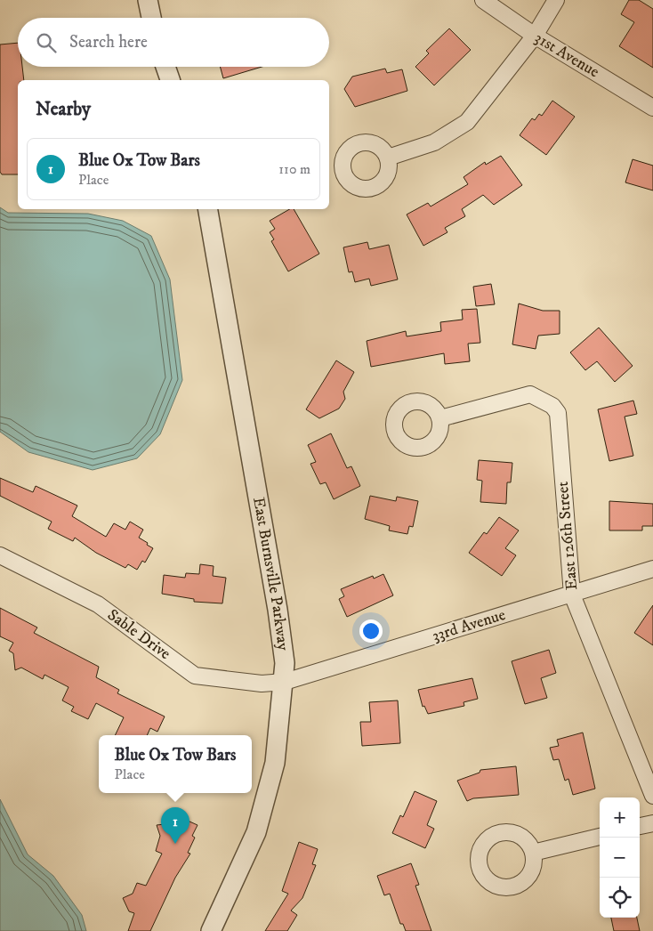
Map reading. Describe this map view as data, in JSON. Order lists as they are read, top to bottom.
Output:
{
  "streets": {
    "street": [
      "31st Avenue",
      "East 126th Street",
      "East Burnsville Parkway",
      "33rd Avenue",
      "Sable Drive"
    ]
  },
  "crossings": [
    ["East 126th Street", "33rd Avenue"],
    ["East Burnsville Parkway", "33rd Avenue"],
    ["East Burnsville Parkway", "Sable Drive"],
    ["33rd Avenue", "Sable Drive"]
  ],
  "page": {
    "search": "Search here",
    "heading": "Nearby",
    "list": [
      {
        "mark": "1",
        "name": "Blue Ox Tow Bars",
        "note": "Place",
        "value": "110 m"
      }
    ],
    "popup": ["Blue Ox Tow Bars", "Place"],
    "map_buttons": ["+", "−"],
    "pins": "1"
  }
}
